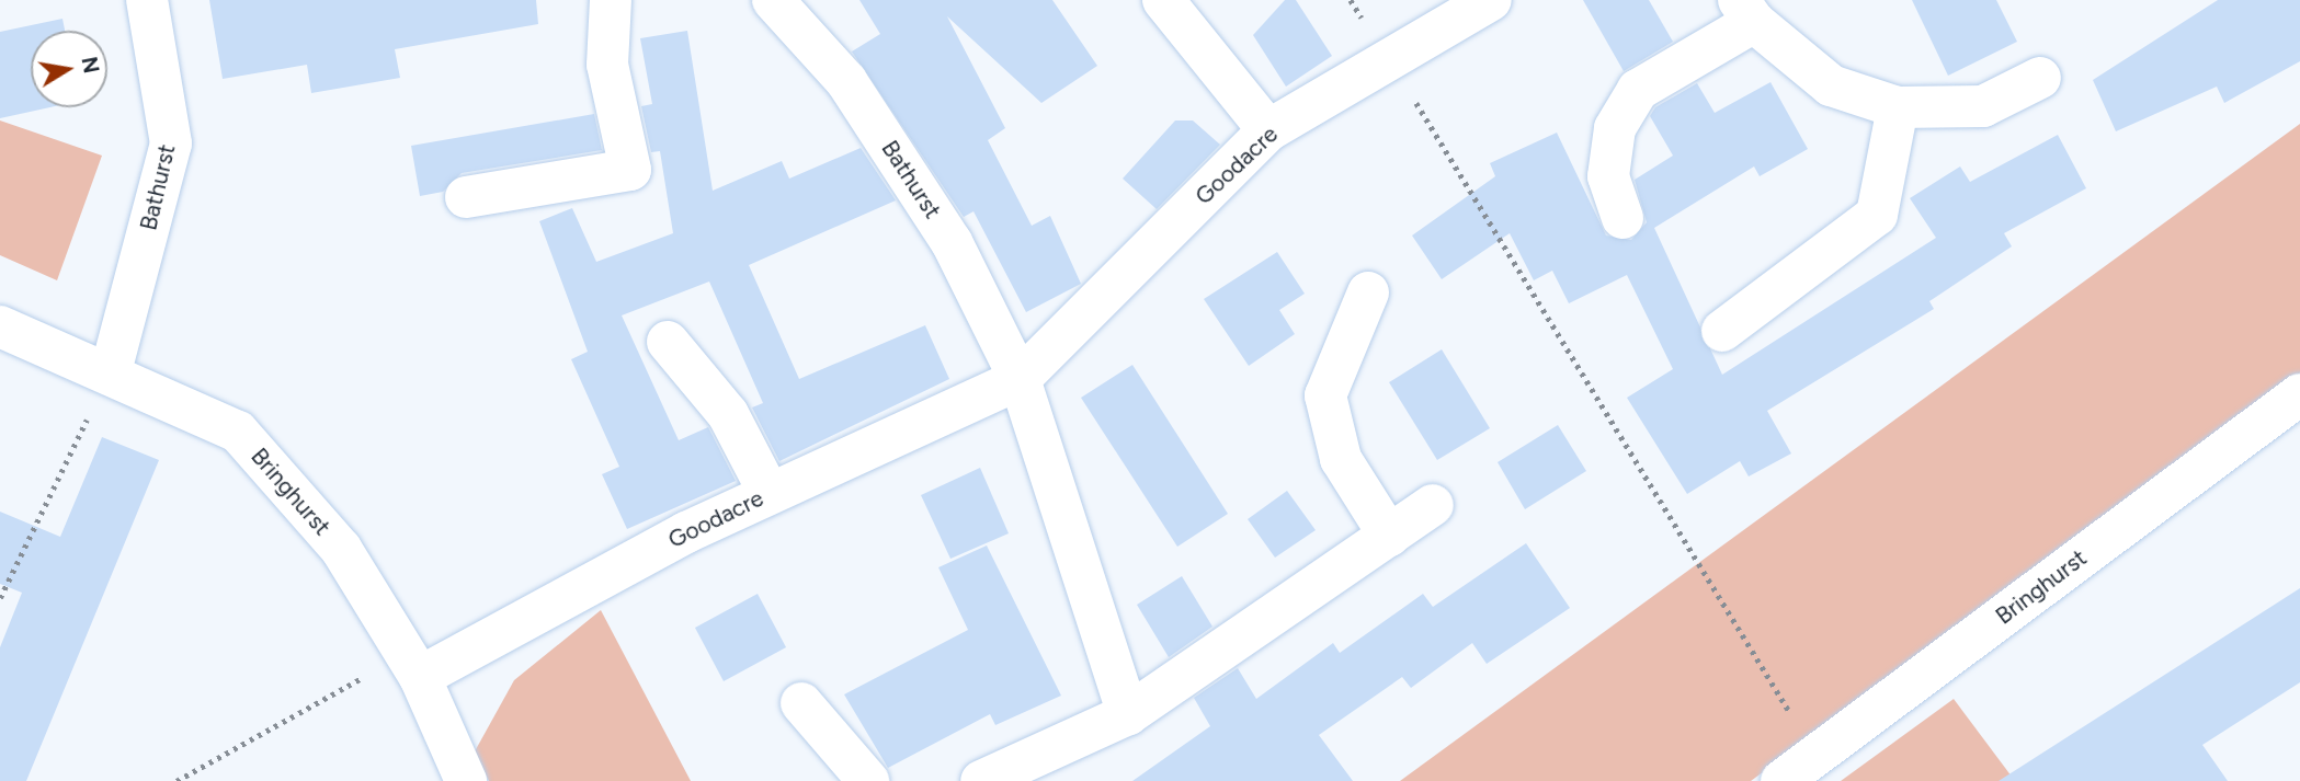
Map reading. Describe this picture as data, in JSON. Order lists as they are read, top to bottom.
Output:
{
  "streets": {
    "street": ["Goodacre", "Bathurst", "Bringhurst"]
  },
  "crossings": [
    ["Goodacre", "Bathurst"],
    ["Goodacre", "Bringhurst"],
    ["Bathurst", "Bringhurst"]
  ],
  "north": "right"
}
